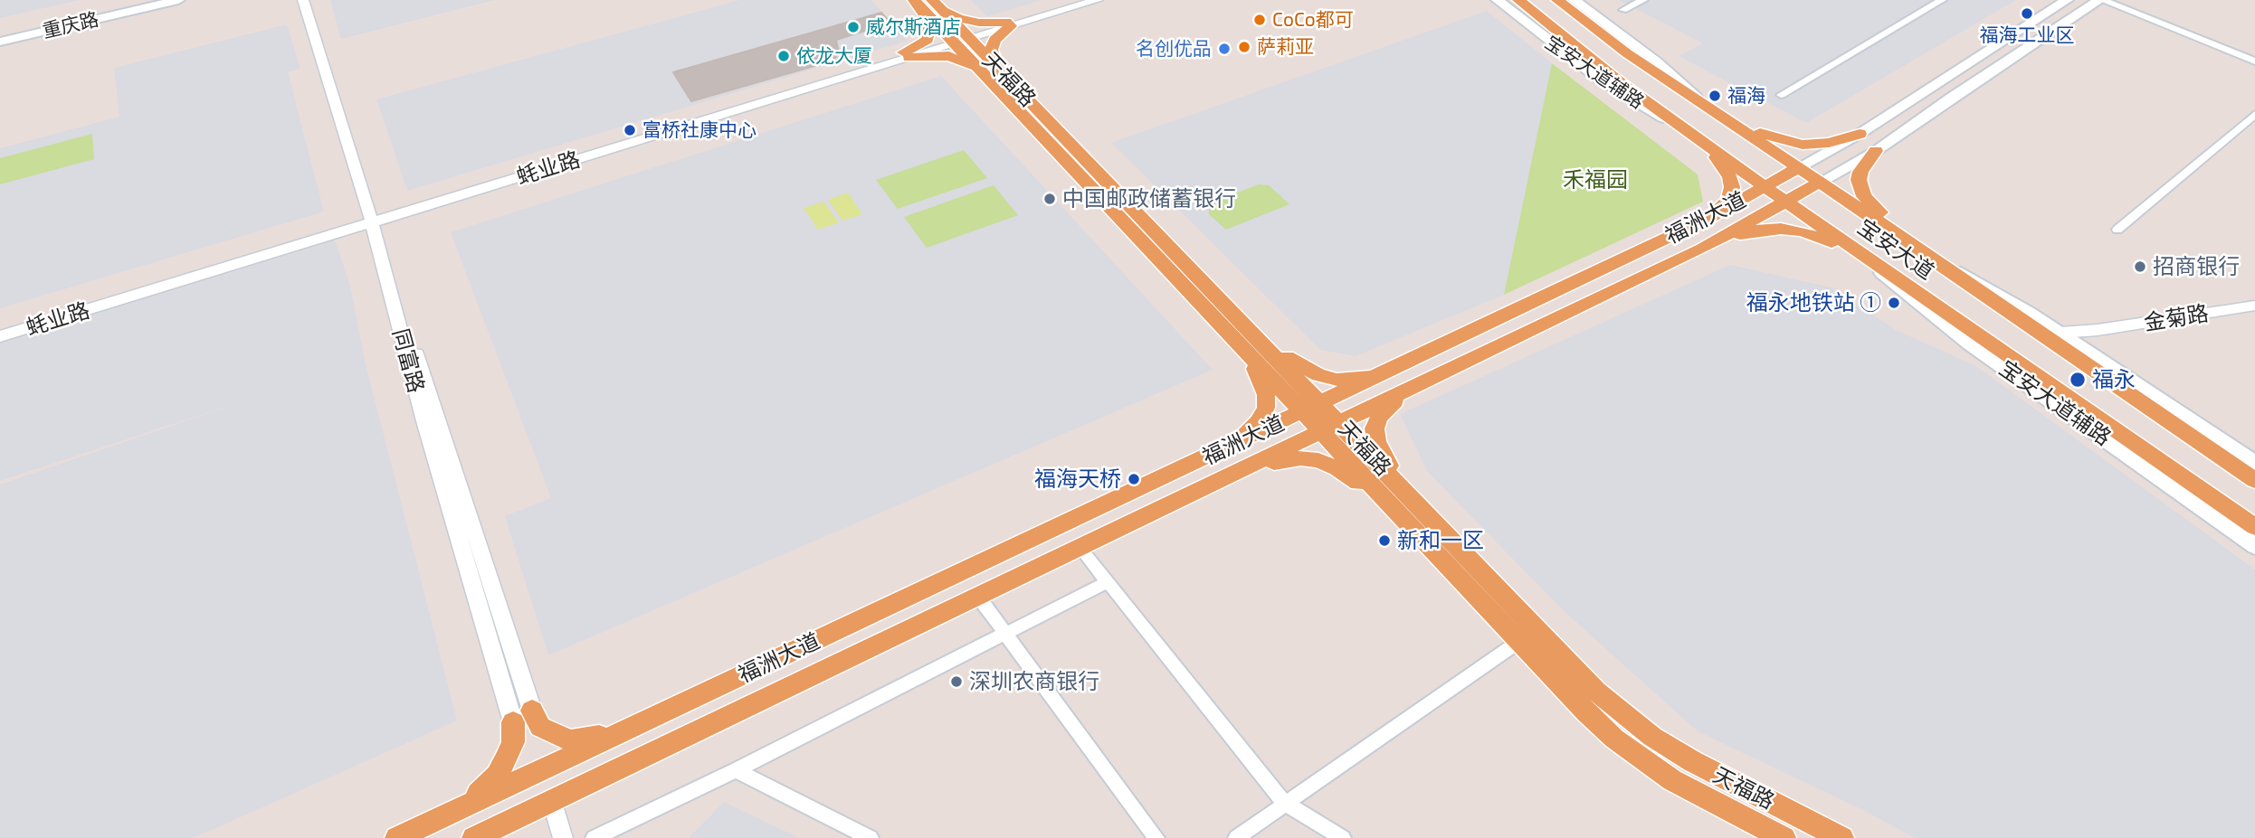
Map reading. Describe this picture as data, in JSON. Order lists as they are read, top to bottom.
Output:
{
  "streets": {
    "main road": [
      "重庆路",
      "宝安大道辅路",
      "天福路",
      "福洲大道",
      "宝安大道"
    ],
    "street": ["蚝业路", "金菊路", "同富路"]
  },
  "crossings": [
    ["宝安大道辅路", "宝安大道"],
    ["天福路", "蚝业路"],
    ["天福路", "福洲大道"],
    ["蚝业路", "同富路"],
    ["福洲大道", "宝安大道"]
  ],
  "parks": ["禾福园"],
  "places": [
    "福海工业区",
    "CoCo都可",
    "威尔斯酒店",
    "萨莉亚",
    "名创优品",
    "依龙大厦",
    "福海",
    "富桥社康中心",
    "中国邮政储蓄银行",
    "招商银行",
    "福永地铁站 ①",
    "福永",
    "福海天桥",
    "新和一区",
    "深圳农商银行"
  ]
}
